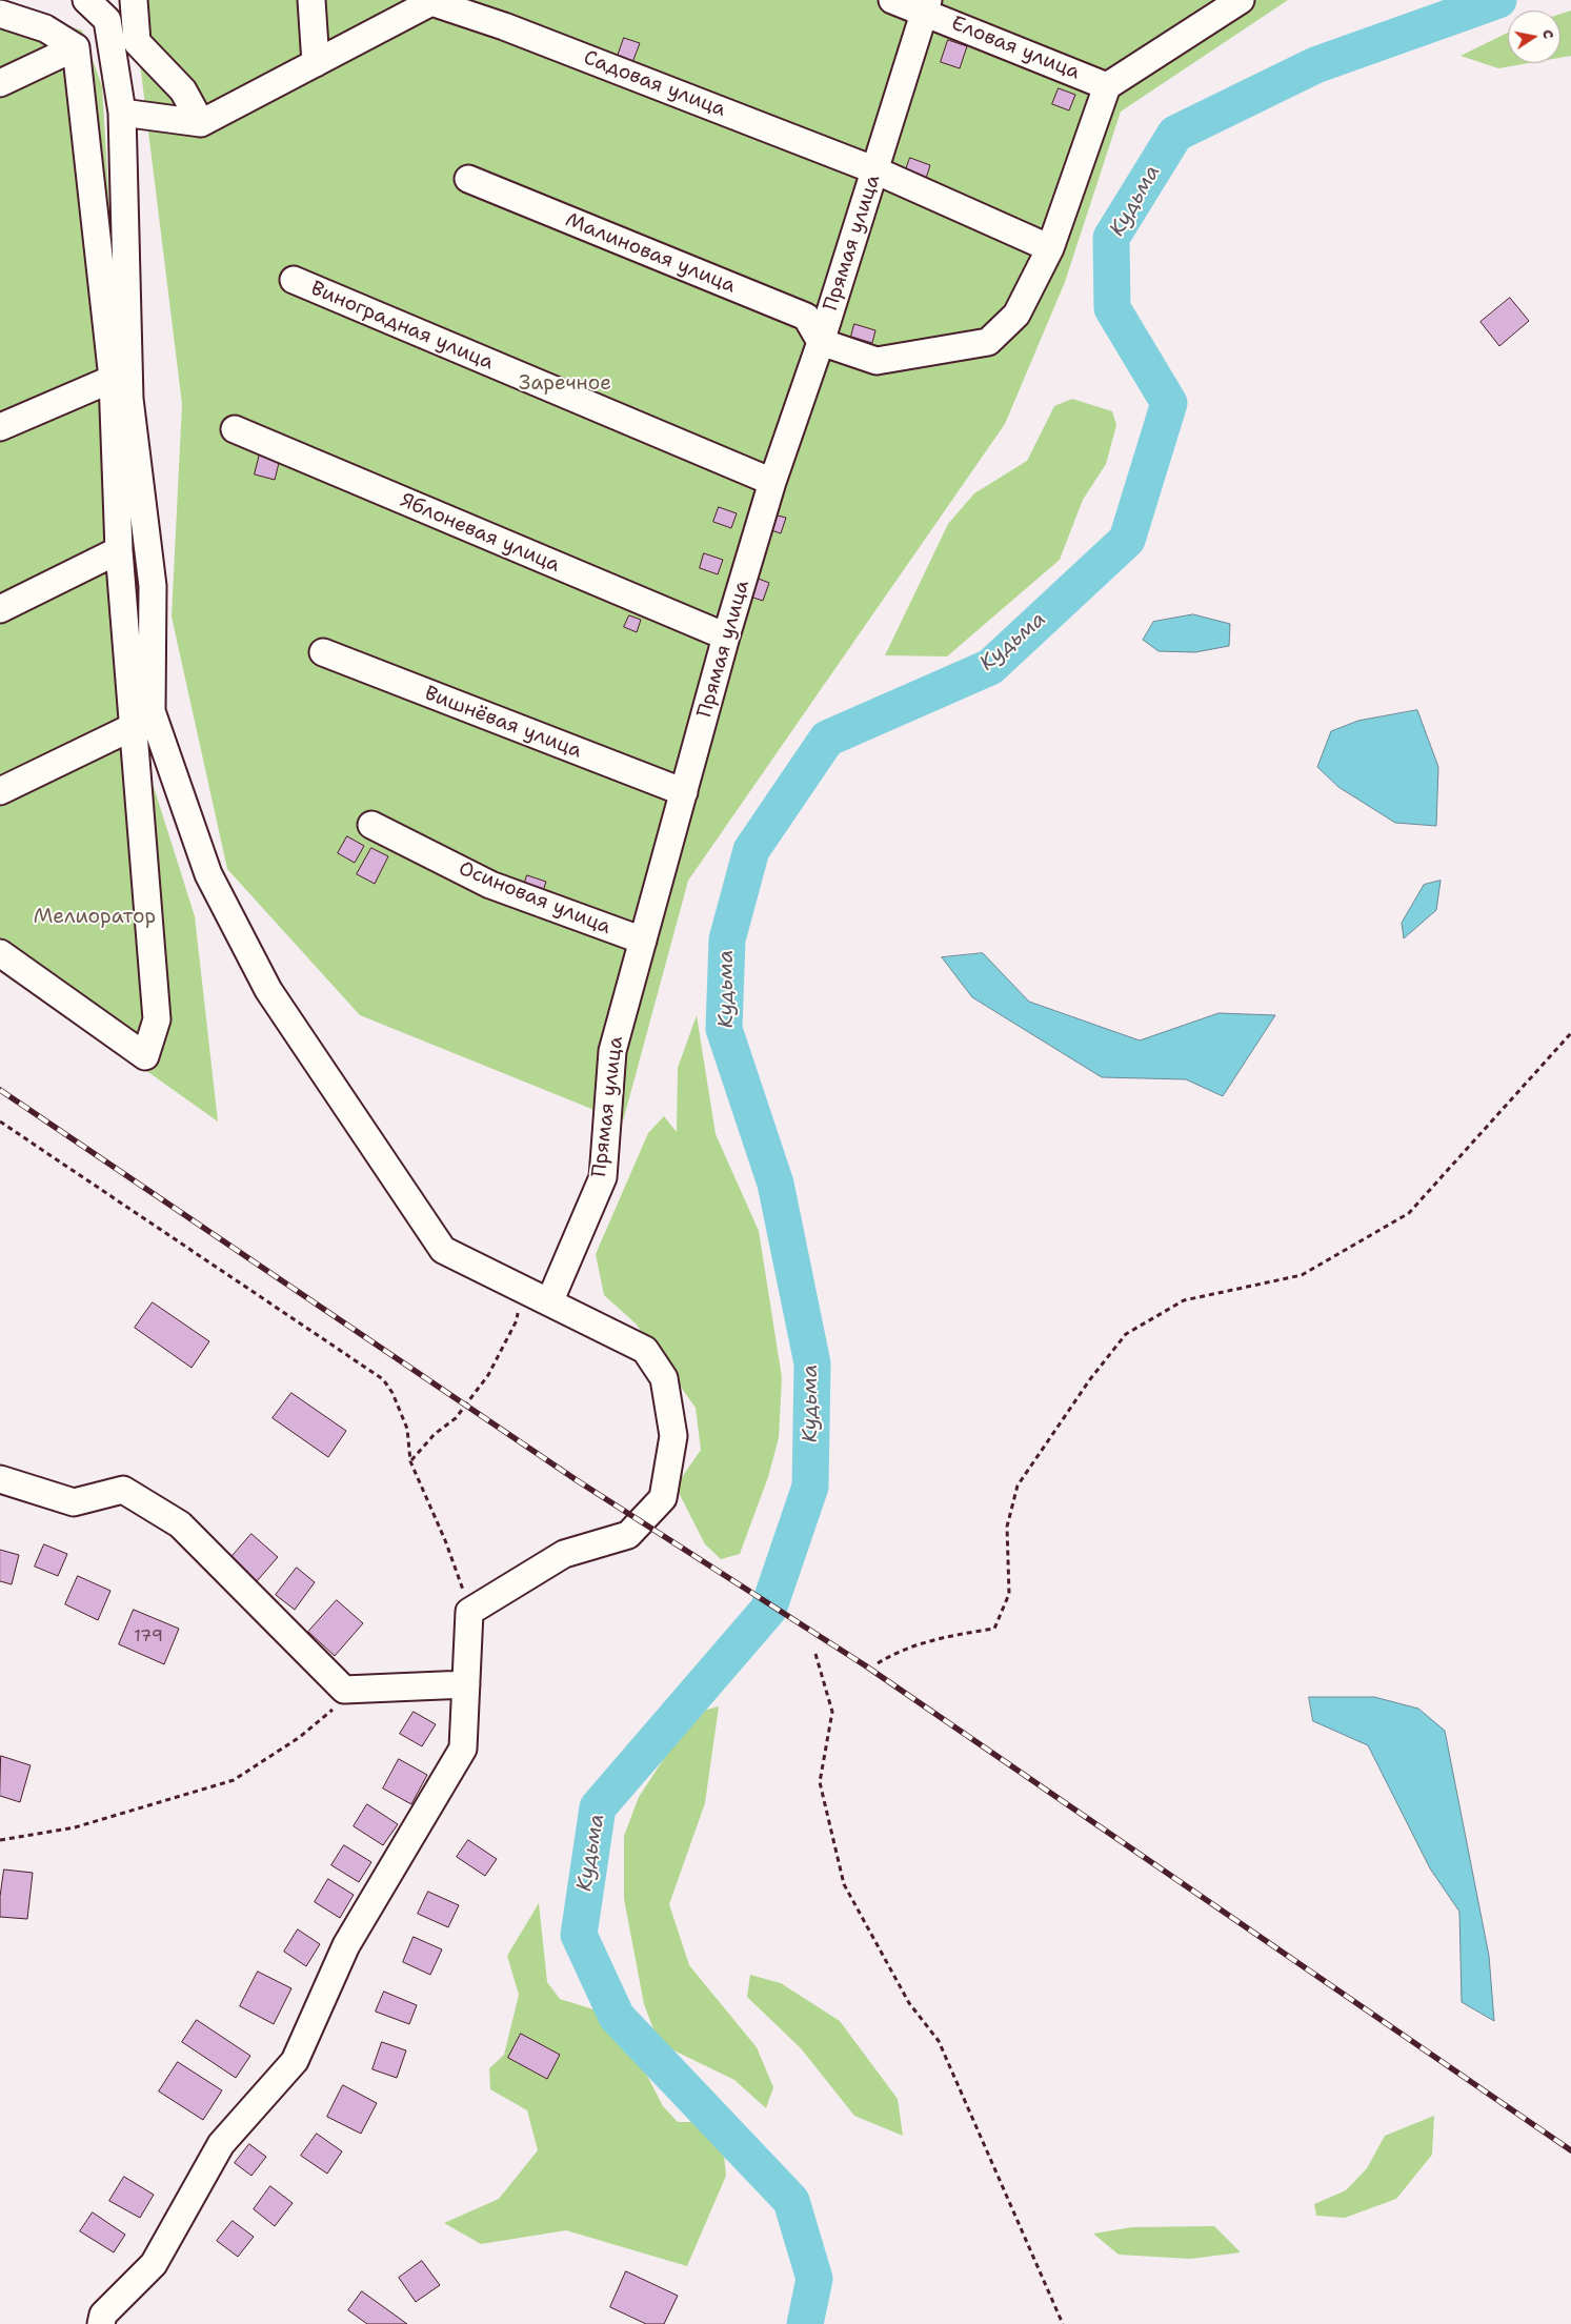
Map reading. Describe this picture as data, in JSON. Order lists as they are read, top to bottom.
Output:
{
  "streets": {
    "street": [
      "Еловая улица",
      "Садовая улица",
      "Прямая улица",
      "Малиновая улица",
      "Виноградная улица",
      "Яблоневая улица",
      "Вишнёвая улица",
      "Осиновая улица"
    ]
  },
  "crossings": [
    ["Еловая улица", "Прямая улица"],
    ["Садовая улица", "Прямая улица"],
    ["Прямая улица", "Малиновая улица"],
    ["Прямая улица", "Виноградная улица"],
    ["Прямая улица", "Яблоневая улица"],
    ["Прямая улица", "Вишнёвая улица"],
    ["Прямая улица", "Осиновая улица"]
  ],
  "water": ["Кудьма"],
  "parks": ["Заречное", "Мелиоратор"],
  "house_numbers": ["179"],
  "north": "right"
}
